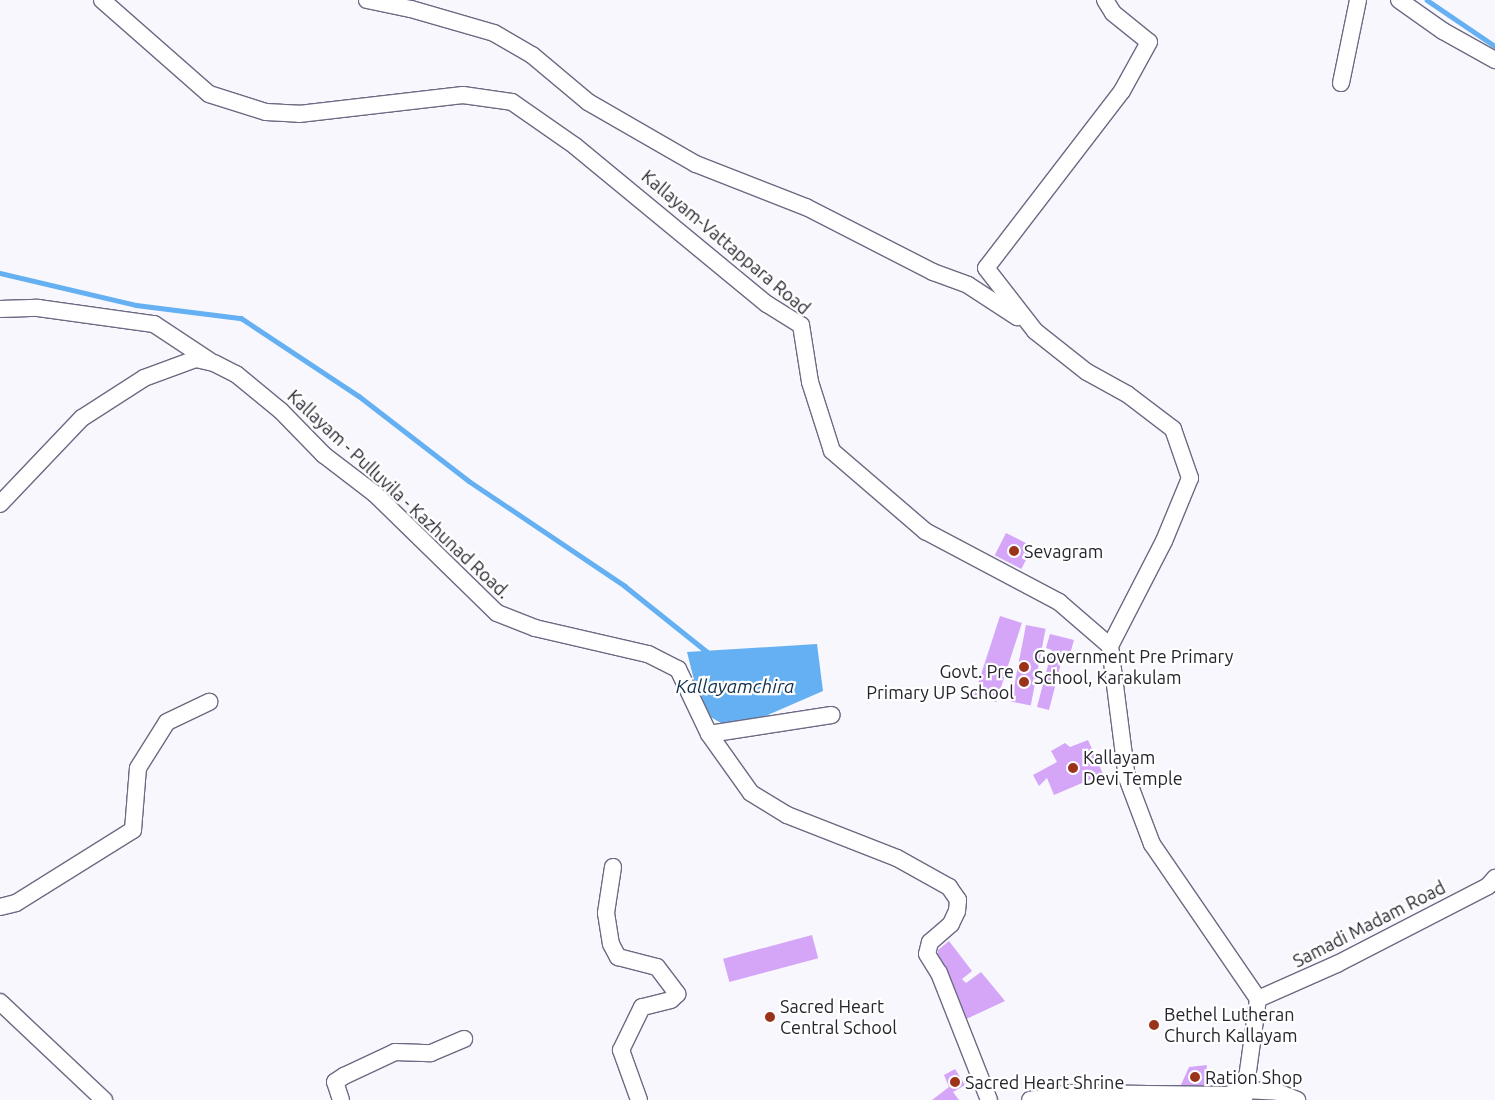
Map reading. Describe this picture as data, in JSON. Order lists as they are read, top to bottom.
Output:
{
  "streets": {
    "street": ["Kallayam-Vattappara Road", "Kallayam - Pulluvila - Kazhunad Road.", "Samadi Madam Road"]
  },
  "water": ["Kallayamchira"],
  "places": [
    "Sevagram",
    "Government Pre Primary School, Karakulam",
    "Govt. Pre Primary UP School",
    "Kallayam Devi Temple",
    "Sacred Heart Central School",
    "Bethel Lutheran Church Kallayam",
    "Ration Shop",
    "Sacred Heart Shrine"
  ]
}
